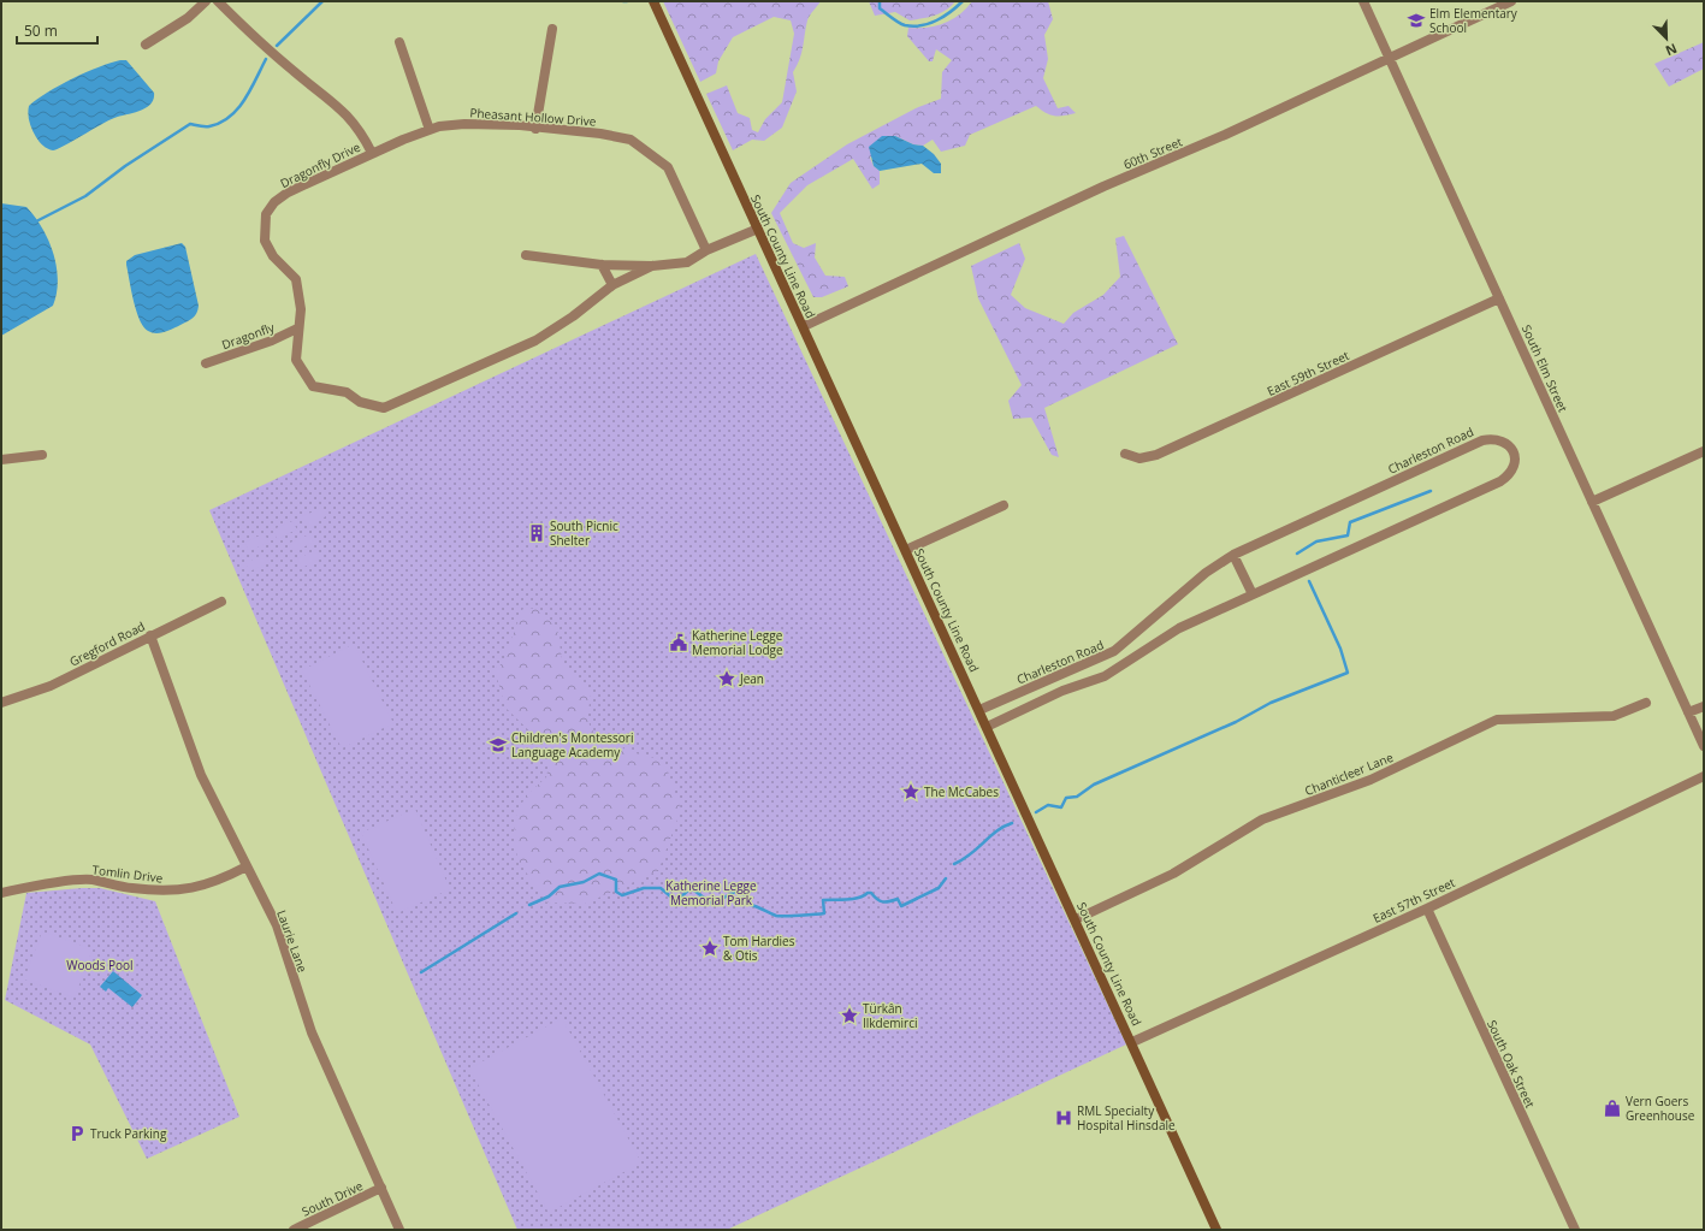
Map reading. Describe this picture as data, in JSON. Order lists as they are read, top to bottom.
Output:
{
  "streets": {
    "main road": ["South County Line Road"],
    "street": [
      "Pheasant Hollow Drive",
      "60th Street",
      "Dragonfly Drive",
      "Dragonfly",
      "South Elm Street",
      "East 59th Street",
      "Charleston Road",
      "Gregford Road",
      "Chanticleer Lane",
      "Tomlin Drive",
      "East 57th Street",
      "Laurie Lane",
      "South Oak Street",
      "South Drive"
    ]
  },
  "crossings": [
    ["Pheasant Hollow Drive", "Dragonfly Drive"],
    ["60th Street", "South County Line Road"],
    ["60th Street", "South Elm Street"],
    ["Dragonfly Drive", "Dragonfly"],
    ["South County Line Road", "Charleston Road"],
    ["South County Line Road", "Chanticleer Lane"],
    ["South County Line Road", "East 57th Street"],
    ["South Elm Street", "East 59th Street"],
    ["Gregford Road", "Laurie Lane"],
    ["Tomlin Drive", "Laurie Lane"],
    ["East 57th Street", "South Oak Street"],
    ["Laurie Lane", "South Drive"]
  ],
  "parks": ["Katherine Legge Memorial Park", "Woods Pool"],
  "places": {
    "school or university": ["Elm Elementary School", "Children's Montessori Language Academy"],
    "building": ["South Picnic Shelter"],
    "public building": ["Katherine Legge Memorial Lodge"],
    "place": [
      "Jean",
      "The McCabes",
      "Tom Hardies & Otis",
      "Türkân Ilkdemirci"
    ],
    "shop": ["Vern Goers Greenhouse"],
    "hospital": ["RML Specialty Hospital Hinsdale"],
    "parking": ["Truck Parking"]
  },
  "scale_bar": "50 m",
  "north": "bottom right"
}
